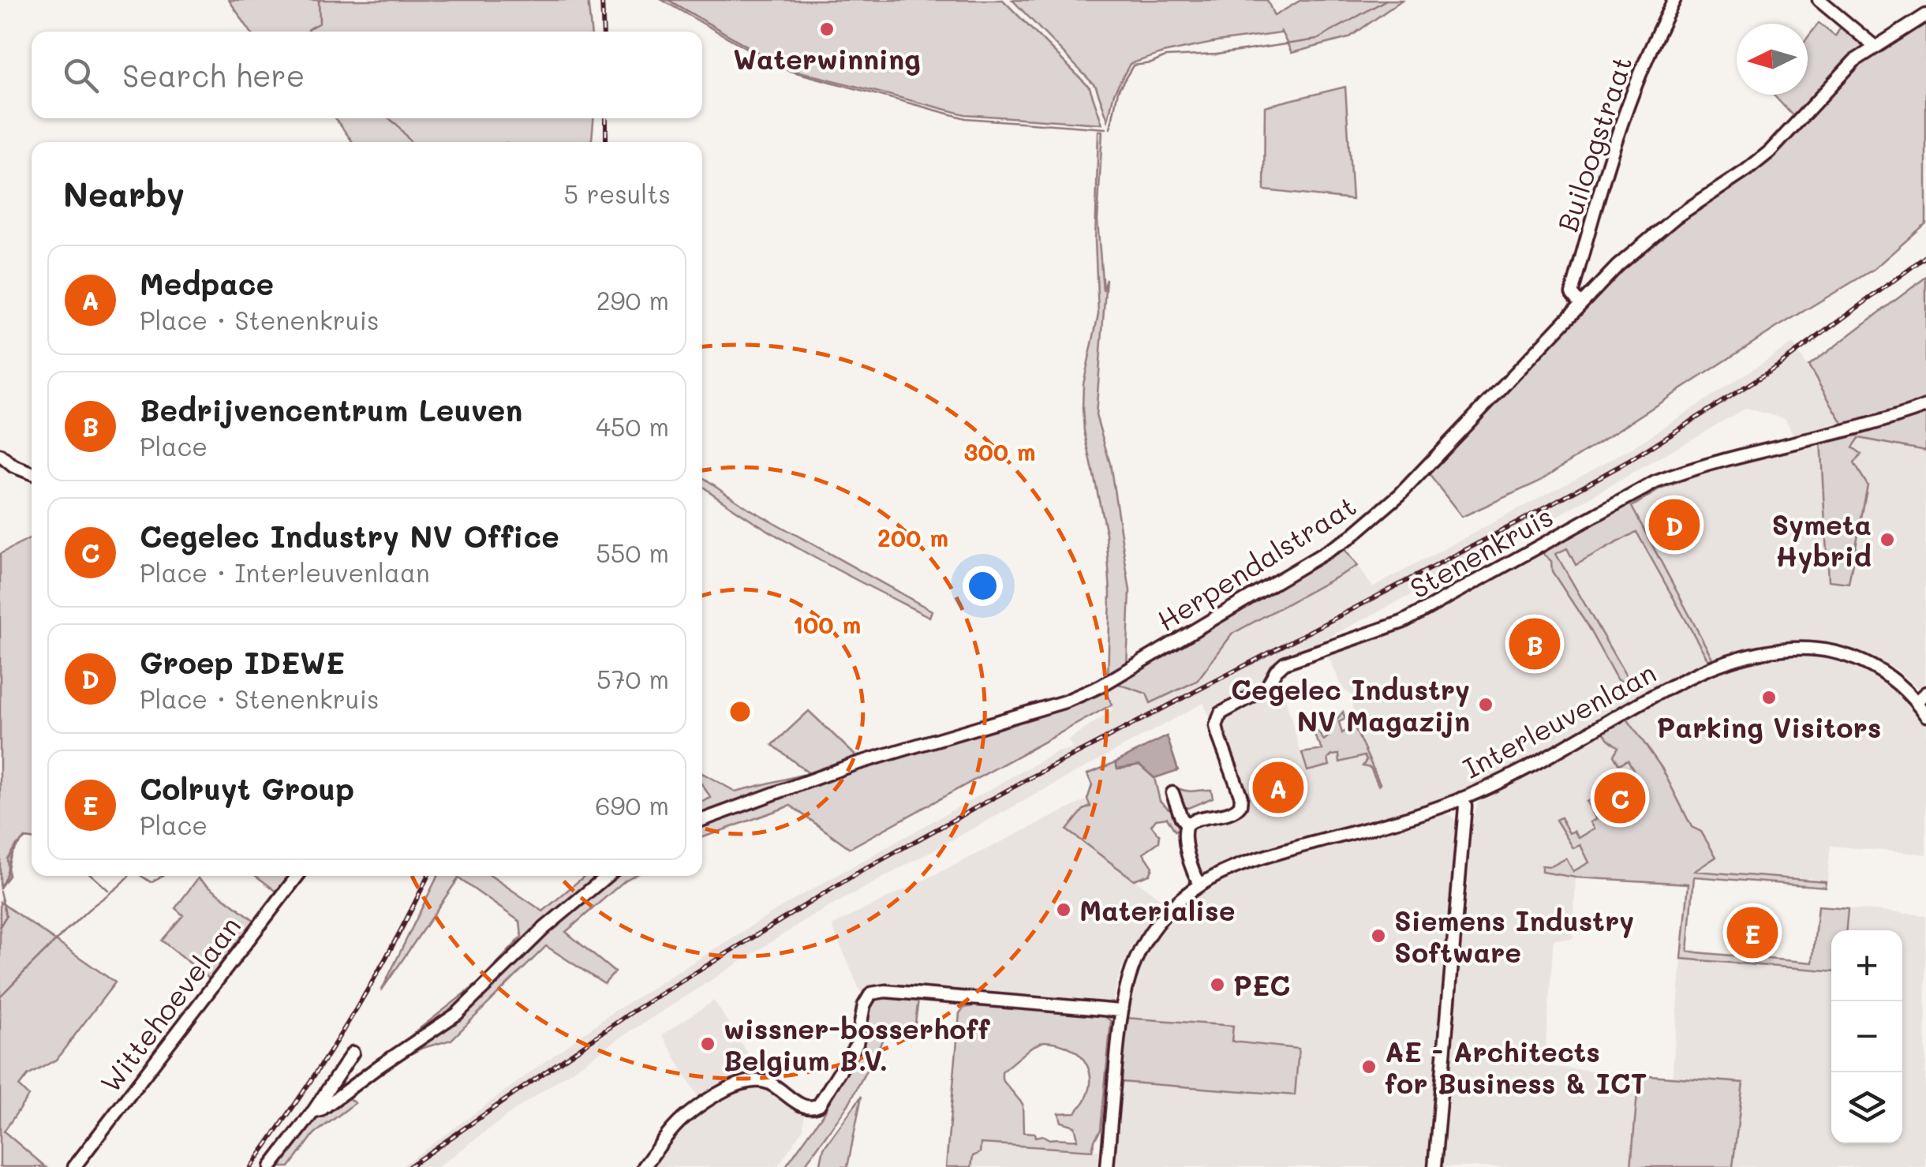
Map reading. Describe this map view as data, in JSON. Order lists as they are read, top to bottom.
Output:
{
  "streets": {
    "street": [
      "Builoogstraat",
      "Stenenkruis",
      "Herpendalstraat",
      "Interleuvenlaan",
      "Wittehoevelaan"
    ]
  },
  "crossings": [
    ["Builoogstraat", "Herpendalstraat"]
  ],
  "places": [
    "Waterwinning",
    "Symeta Hybrid",
    "Parking Visitors",
    "Cegelec Industry NV Magazijn",
    "Materialise",
    "Siemens Industry Software",
    "PEC",
    "wissner-bosserhoff Belgium B.V.",
    "AE - Architects for Business & ICT"
  ],
  "north": "left",
  "page": {
    "search": "Search here",
    "heading": ["Nearby", "5 results"],
    "list": [
      {
        "mark": "A",
        "name": "Medpace",
        "note": "Place · Stenenkruis",
        "value": "290 m"
      },
      {
        "mark": "B",
        "name": "Bedrijvencentrum Leuven",
        "note": "Place",
        "value": "450 m"
      },
      {
        "mark": "C",
        "name": "Cegelec Industry NV Office",
        "note": "Place · Interleuvenlaan",
        "value": "550 m"
      },
      {
        "mark": "D",
        "name": "Groep IDEWE",
        "note": "Place · Stenenkruis",
        "value": "570 m"
      },
      {
        "mark": "E",
        "name": "Colruyt Group",
        "note": "Place",
        "value": "690 m"
      }
    ],
    "pins": [
      "D",
      "B",
      "A",
      "C",
      "E"
    ],
    "map_buttons": ["+", "−"]
  },
  "rings": ["300 m", "200 m", "100 m"]
}
